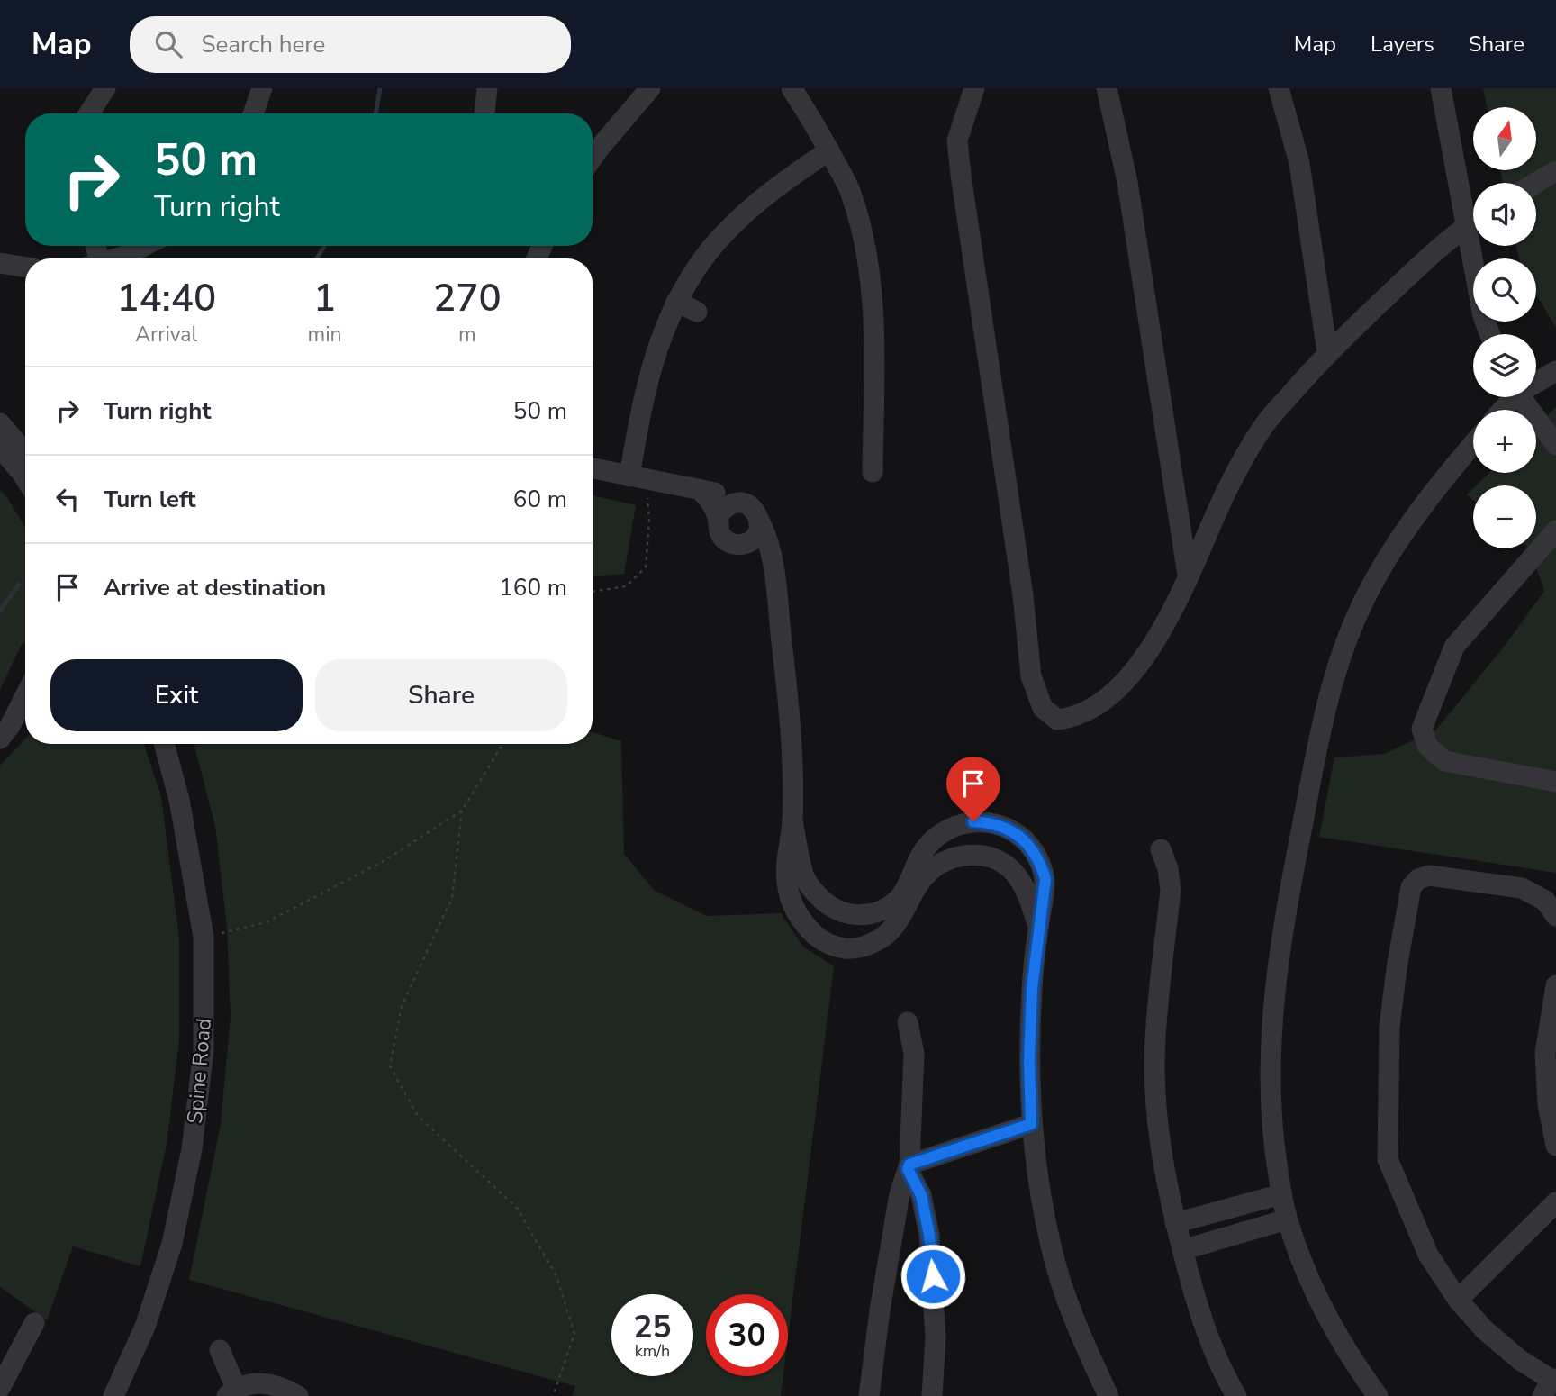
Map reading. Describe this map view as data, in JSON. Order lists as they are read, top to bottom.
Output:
{
  "streets": {
    "street": ["Spine Road"]
  },
  "north": "top",
  "page": {
    "header": "Map",
    "search": "Search here",
    "nav": ["Map", "Layers", "Share"],
    "map_buttons": ["+", "−"],
    "turn": ["50 m", "Turn right"],
    "eta": [
      "14:40",
      "Arrival",
      "1",
      "min",
      "270",
      "m"
    ],
    "list": [
      {
        "name": "Turn right",
        "value": "50 m"
      },
      {
        "name": "Turn left",
        "value": "60 m"
      },
      {
        "name": "Arrive at destination",
        "value": "160 m"
      }
    ],
    "buttons": ["Exit", "Share"],
    "speed": "25 km/h",
    "limit": "30"
  }
}
